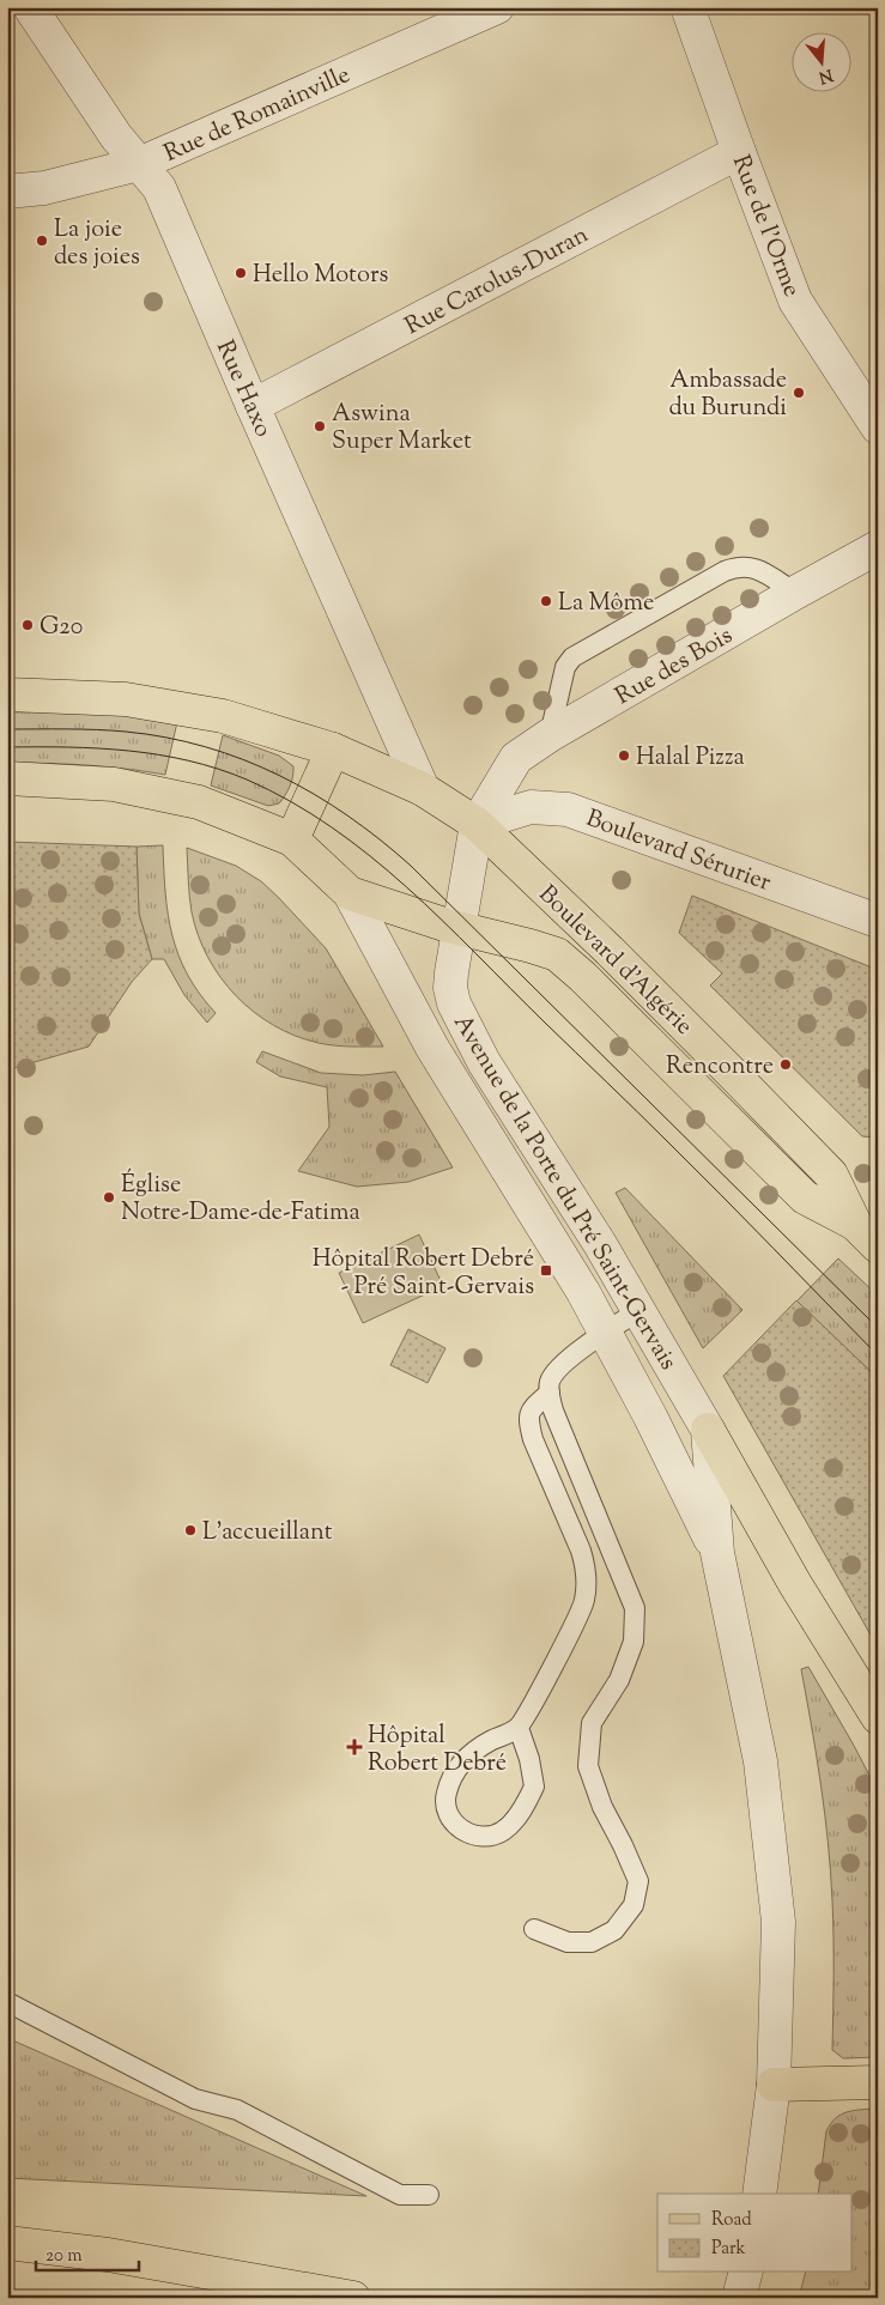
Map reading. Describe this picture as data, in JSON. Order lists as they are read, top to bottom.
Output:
{
  "streets": {
    "main road": ["Boulevard d'Algérie"],
    "street": [
      "Rue de Romainville",
      "Rue de l'Orme",
      "Rue Carolus-Duran",
      "Rue Haxo",
      "Rue des Bois",
      "Boulevard Sérurier",
      "Avenue de la Porte du Pré Saint-Gervais"
    ]
  },
  "crossings": [
    ["Rue de Romainville", "Rue Haxo"],
    ["Rue de l'Orme", "Rue Carolus-Duran"],
    ["Rue Carolus-Duran", "Rue Haxo"],
    ["Rue Haxo", "Boulevard d'Algérie"],
    ["Rue des Bois", "Boulevard Sérurier"],
    ["Rue des Bois", "Boulevard d'Algérie"],
    ["Rue des Bois", "Avenue de la Porte du Pré Saint-Gervais"],
    ["Boulevard Sérurier", "Boulevard d'Algérie"],
    ["Boulevard Sérurier", "Avenue de la Porte du Pré Saint-Gervais"],
    ["Boulevard d'Algérie", "Avenue de la Porte du Pré Saint-Gervais"]
  ],
  "places": {
    "other": [
      "La joie des joies",
      "Hello Motors",
      "Ambassade du Burundi",
      "Aswina Super Market",
      "La Môme",
      "G20",
      "Halal Pizza",
      "Rencontre",
      "Église Notre-Dame-de-Fatima",
      "L'accueillant"
    ],
    "transit": ["Hôpital Robert Debré - Pré Saint-Gervais"],
    "health": ["Hôpital Robert Debré"]
  },
  "legend": ["Road", "Park"],
  "scale_bar": "20 m",
  "north": "bottom"
}
